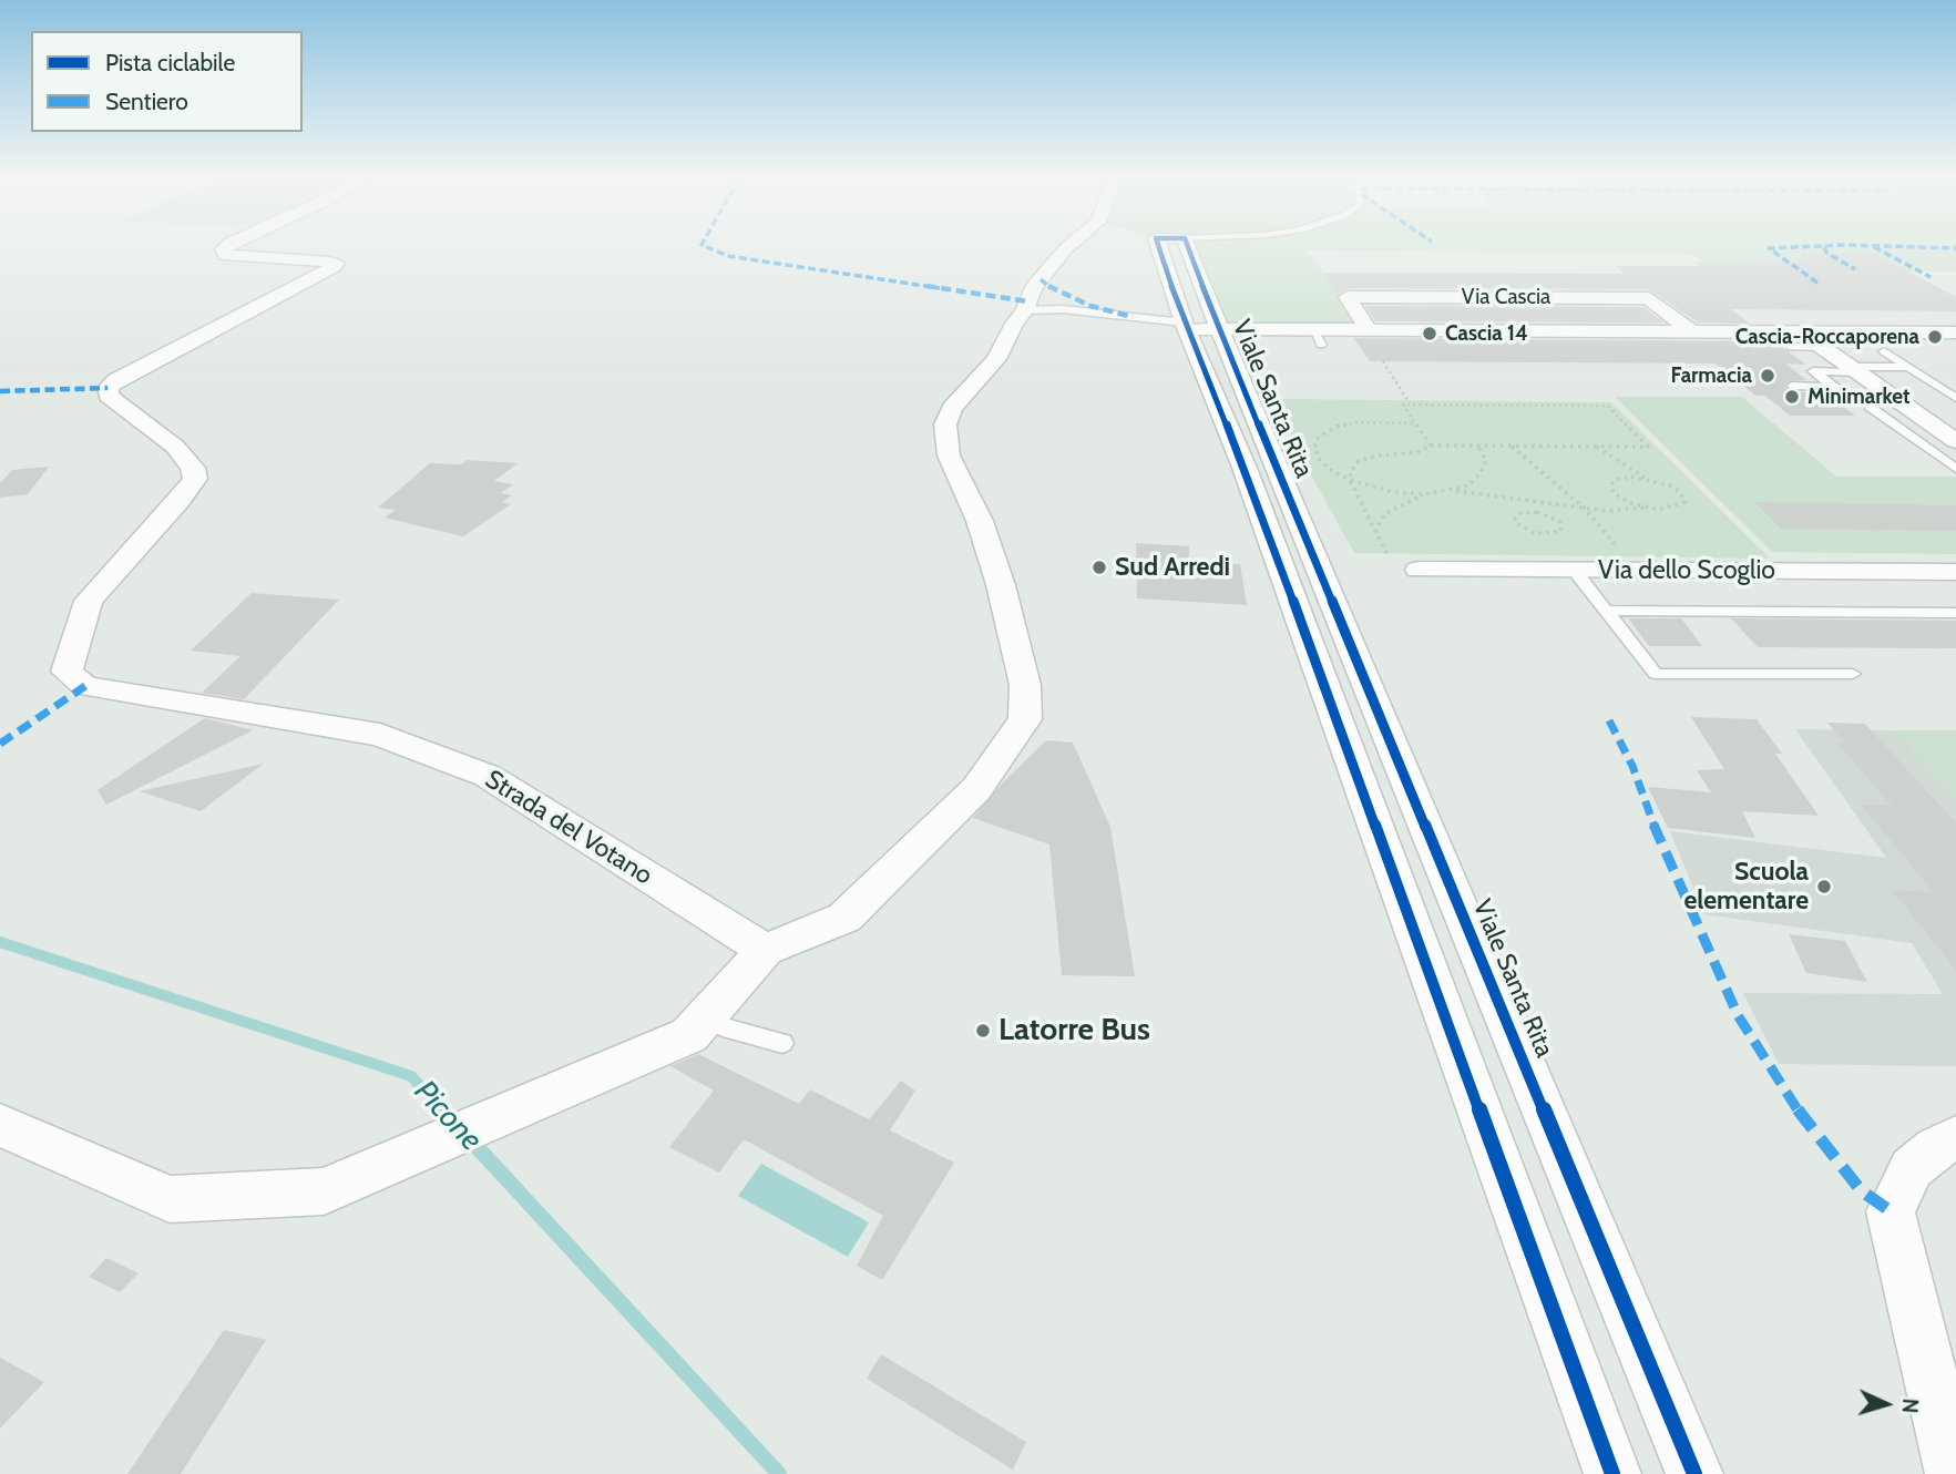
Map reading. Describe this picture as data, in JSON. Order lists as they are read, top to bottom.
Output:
{
  "streets": {
    "street": [
      "Via Cascia",
      "Viale Santa Rita",
      "Via dello Scoglio",
      "Strada del Votano"
    ]
  },
  "crossings": [
    ["Via Cascia", "Viale Santa Rita"]
  ],
  "water": ["Picone"],
  "places": [
    "Cascia 14",
    "Cascia-Roccaporena",
    "Farmacia",
    "Minimarket",
    "Sud Arredi",
    "Scuola elementare",
    "Latorre Bus"
  ],
  "legend": ["Pista ciclabile", "Sentiero"],
  "north": "right"
}
